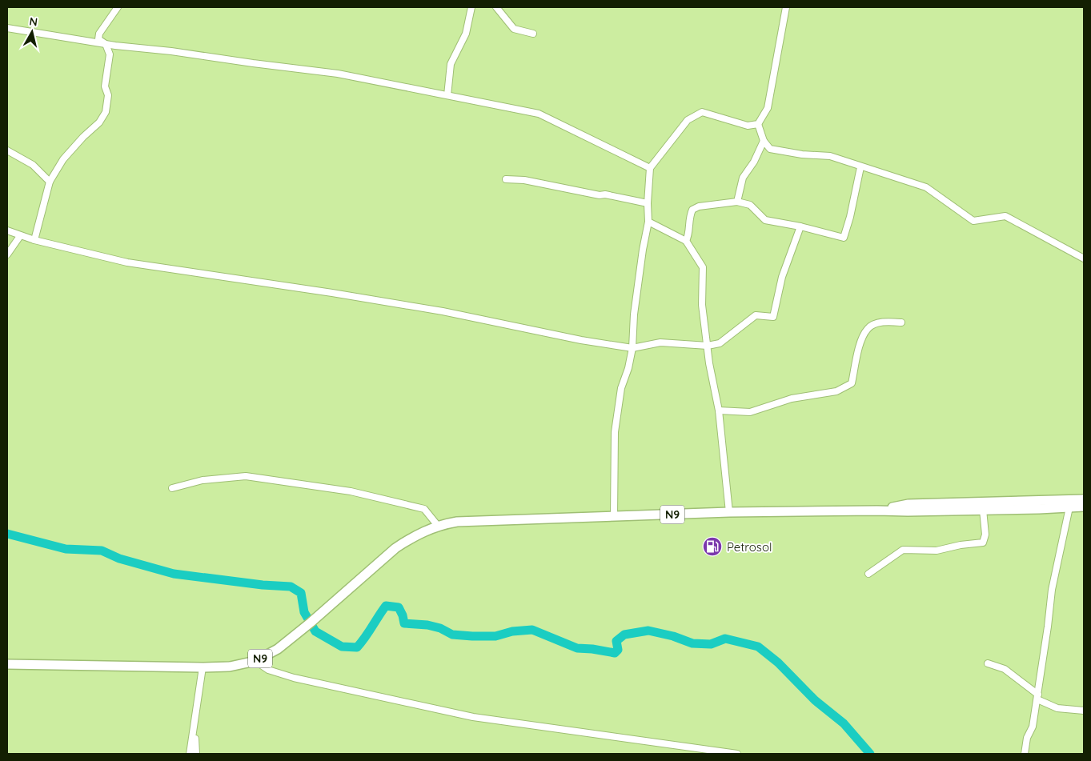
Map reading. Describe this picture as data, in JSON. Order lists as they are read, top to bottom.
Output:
{
  "streets": {
    "highway": ["N9"]
  },
  "places": {
    "fuel station": ["Petrosol"]
  },
  "north": "top"
}
